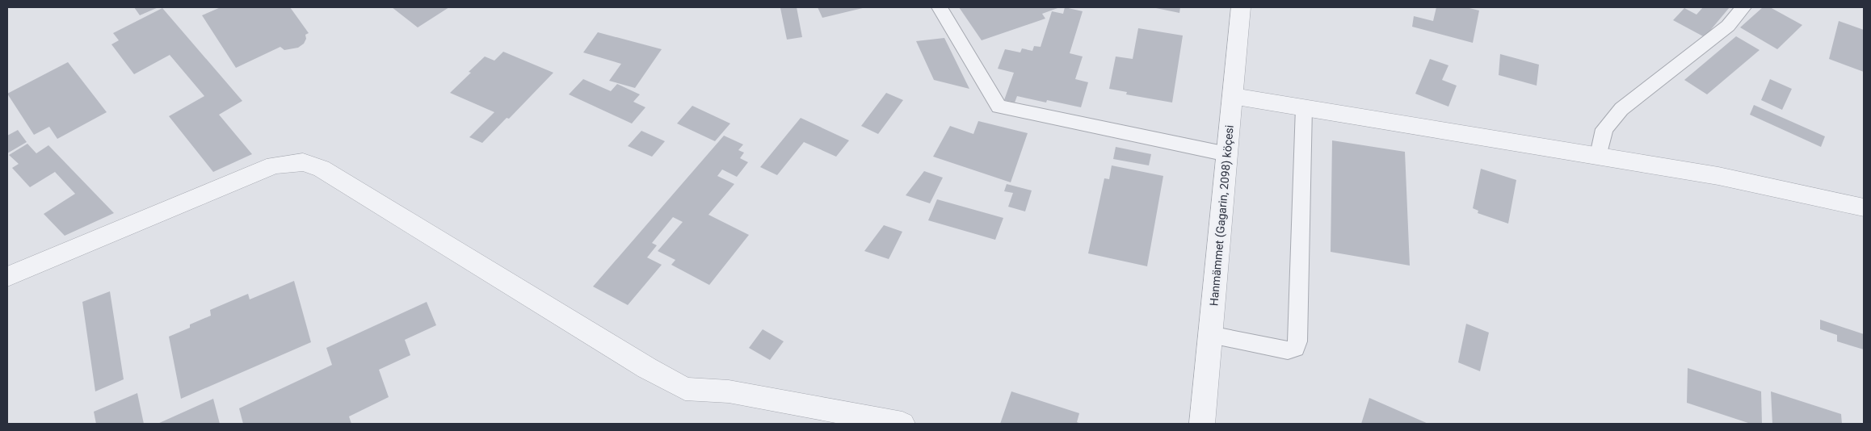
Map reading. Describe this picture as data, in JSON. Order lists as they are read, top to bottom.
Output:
{
  "streets": {
    "street": ["Hanmämmet (Gagarin, 2098) köçesi"]
  }
}
